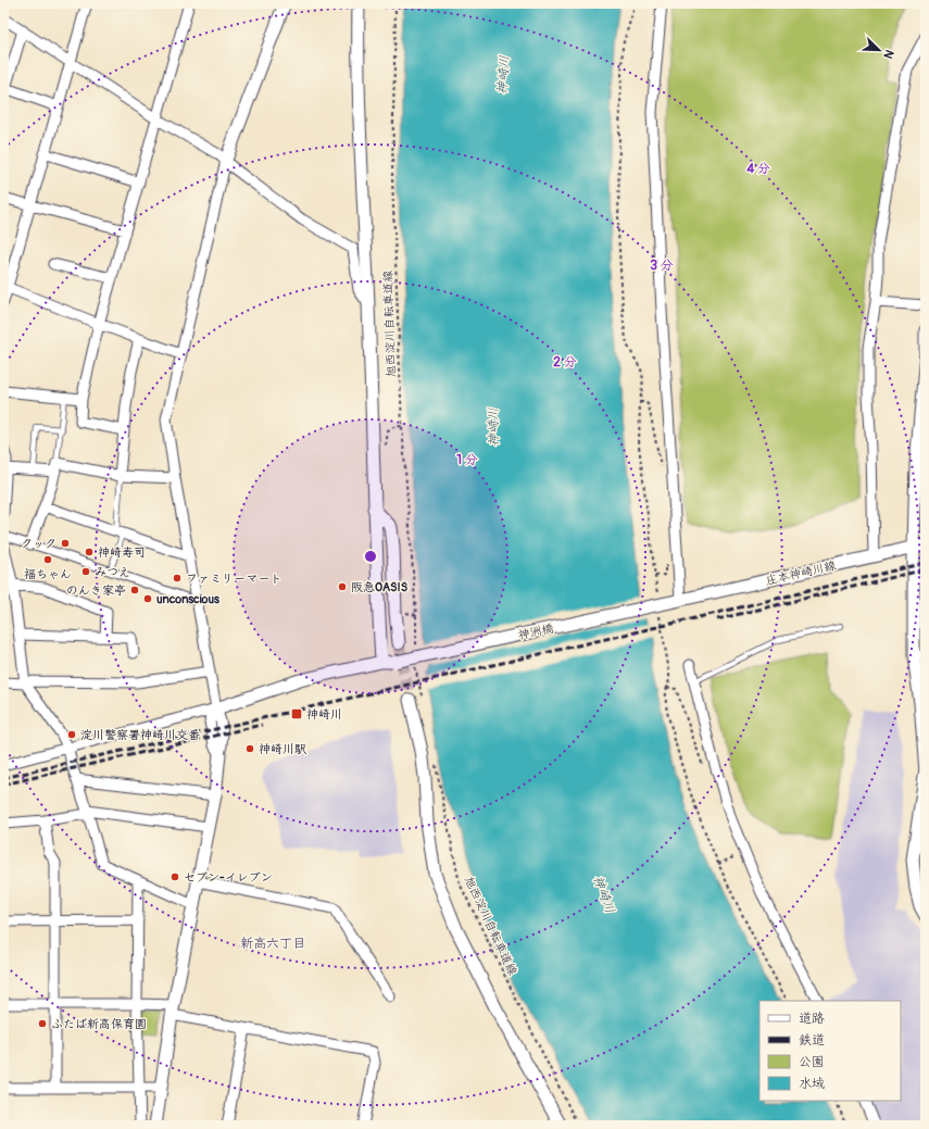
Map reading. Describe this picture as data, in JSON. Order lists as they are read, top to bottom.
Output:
{
  "streets": {
    "street": ["庄本神崎川線", "神洲橋"],
    "path": ["旭西淀川自転車道線"]
  },
  "crossings": [
    ["庄本神崎川線", "神洲橋"]
  ],
  "districts": ["新高六丁目"],
  "water": ["神崎川"],
  "places": {
    "other": [
      "クック",
      "神崎寿司",
      "福ちゃん",
      "みつえ",
      "ファミリーマート",
      "阪急OASIS",
      "のんき家亭",
      "unconscious",
      "淀川警察署神崎川交番",
      "神崎川駅",
      "セブン-イレブン",
      "ふたば新高保育園"
    ],
    "transit": ["神崎川"]
  },
  "legend": [
    "道路",
    "鉄道",
    "公園",
    "水域"
  ],
  "north": "bottom right",
  "rings": [
    "4 分",
    "3 分",
    "2 分",
    "1 分"
  ]
}
